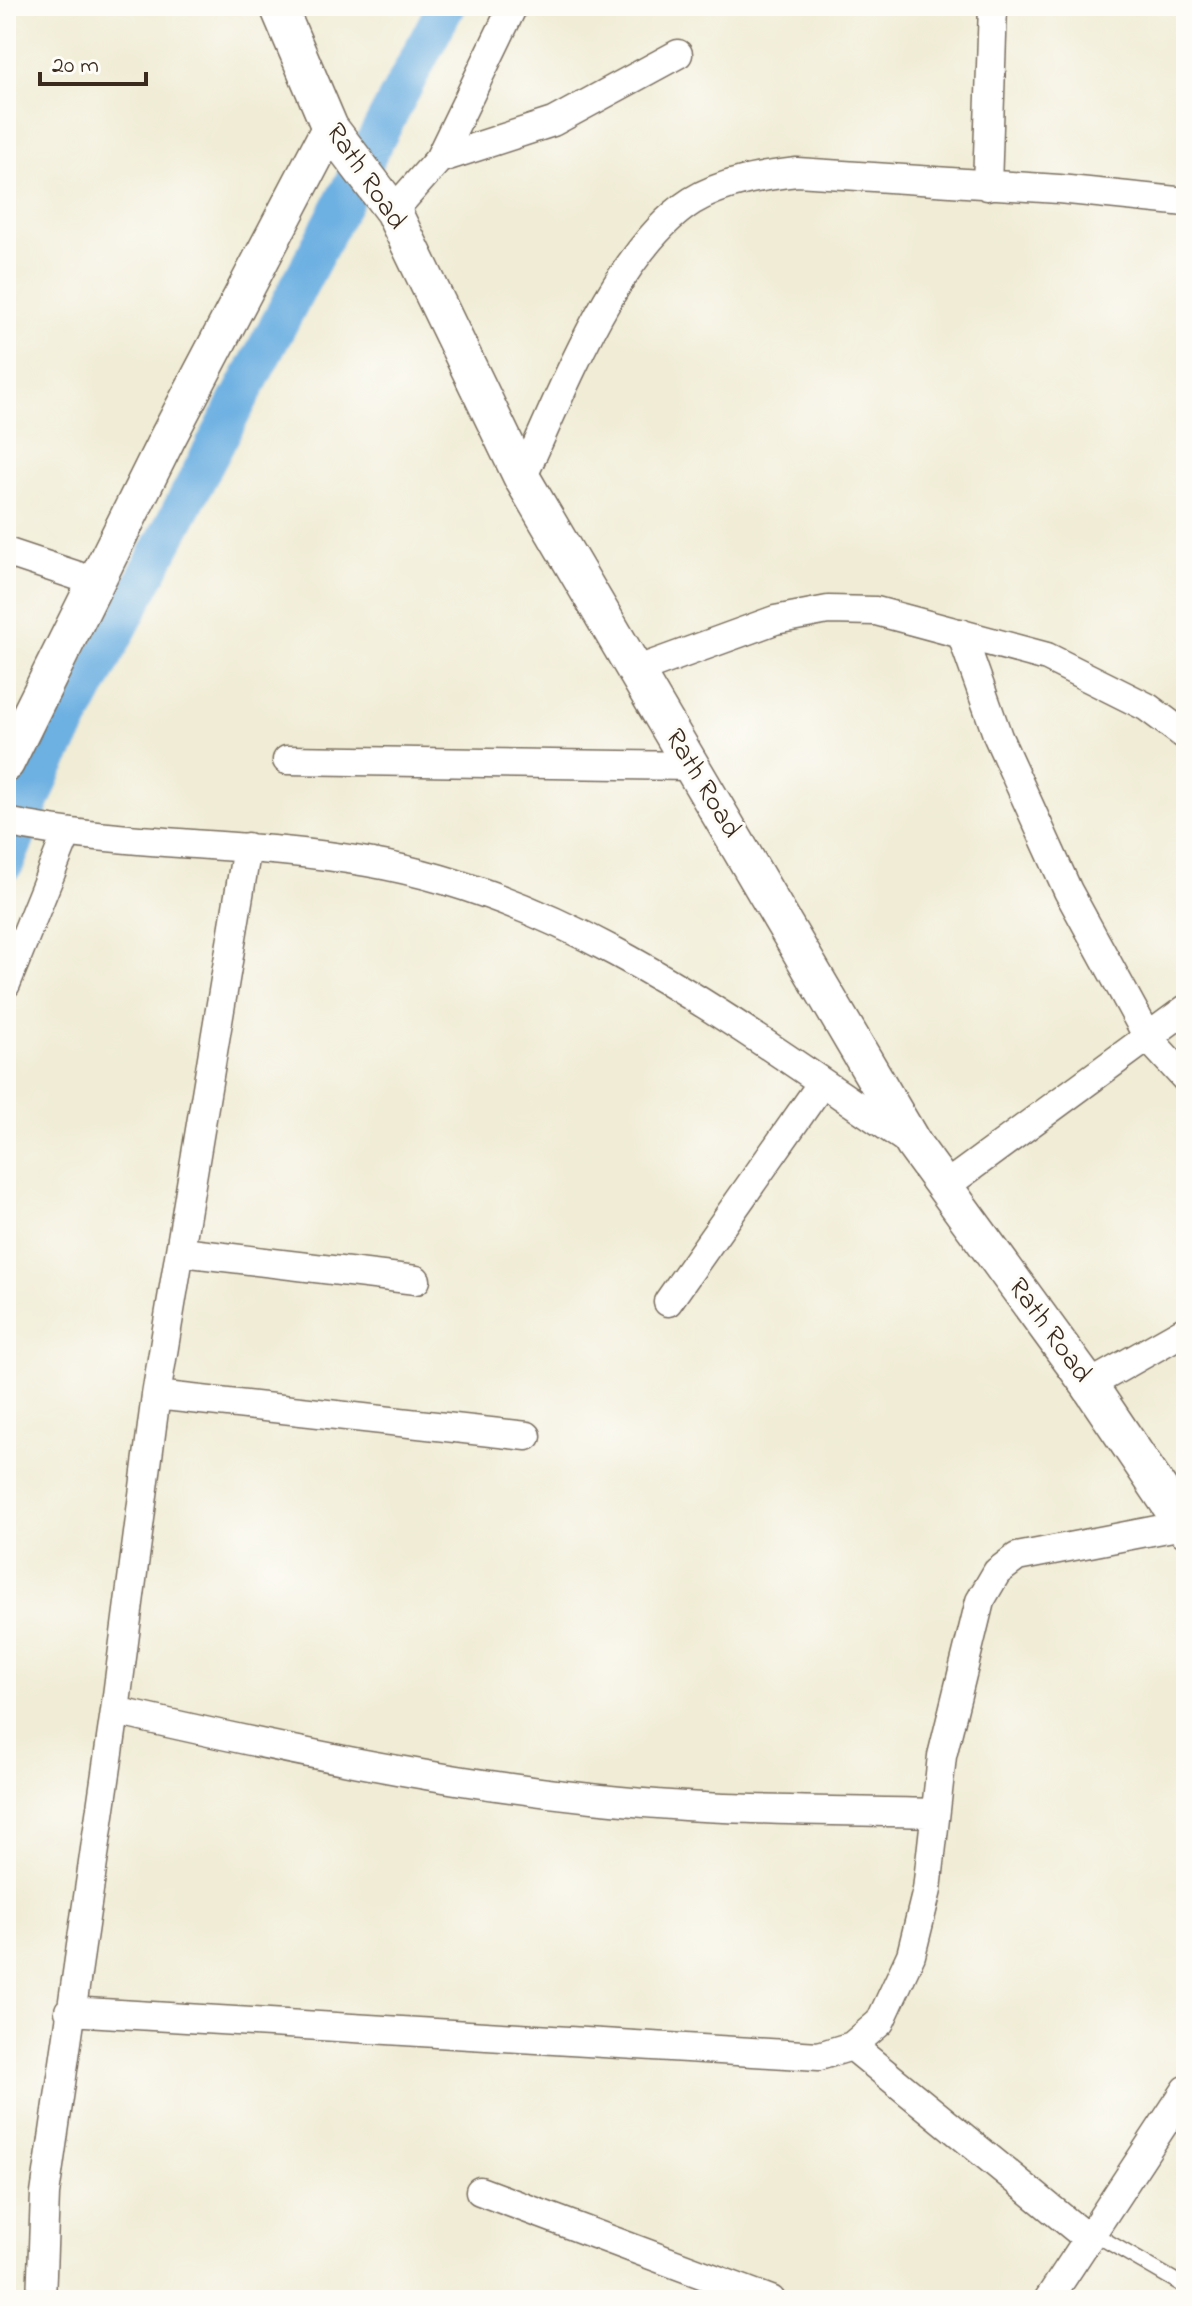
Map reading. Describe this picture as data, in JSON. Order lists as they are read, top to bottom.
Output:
{
  "streets": {
    "street": ["Rath Road"]
  },
  "scale_bar": "20 m"
}
